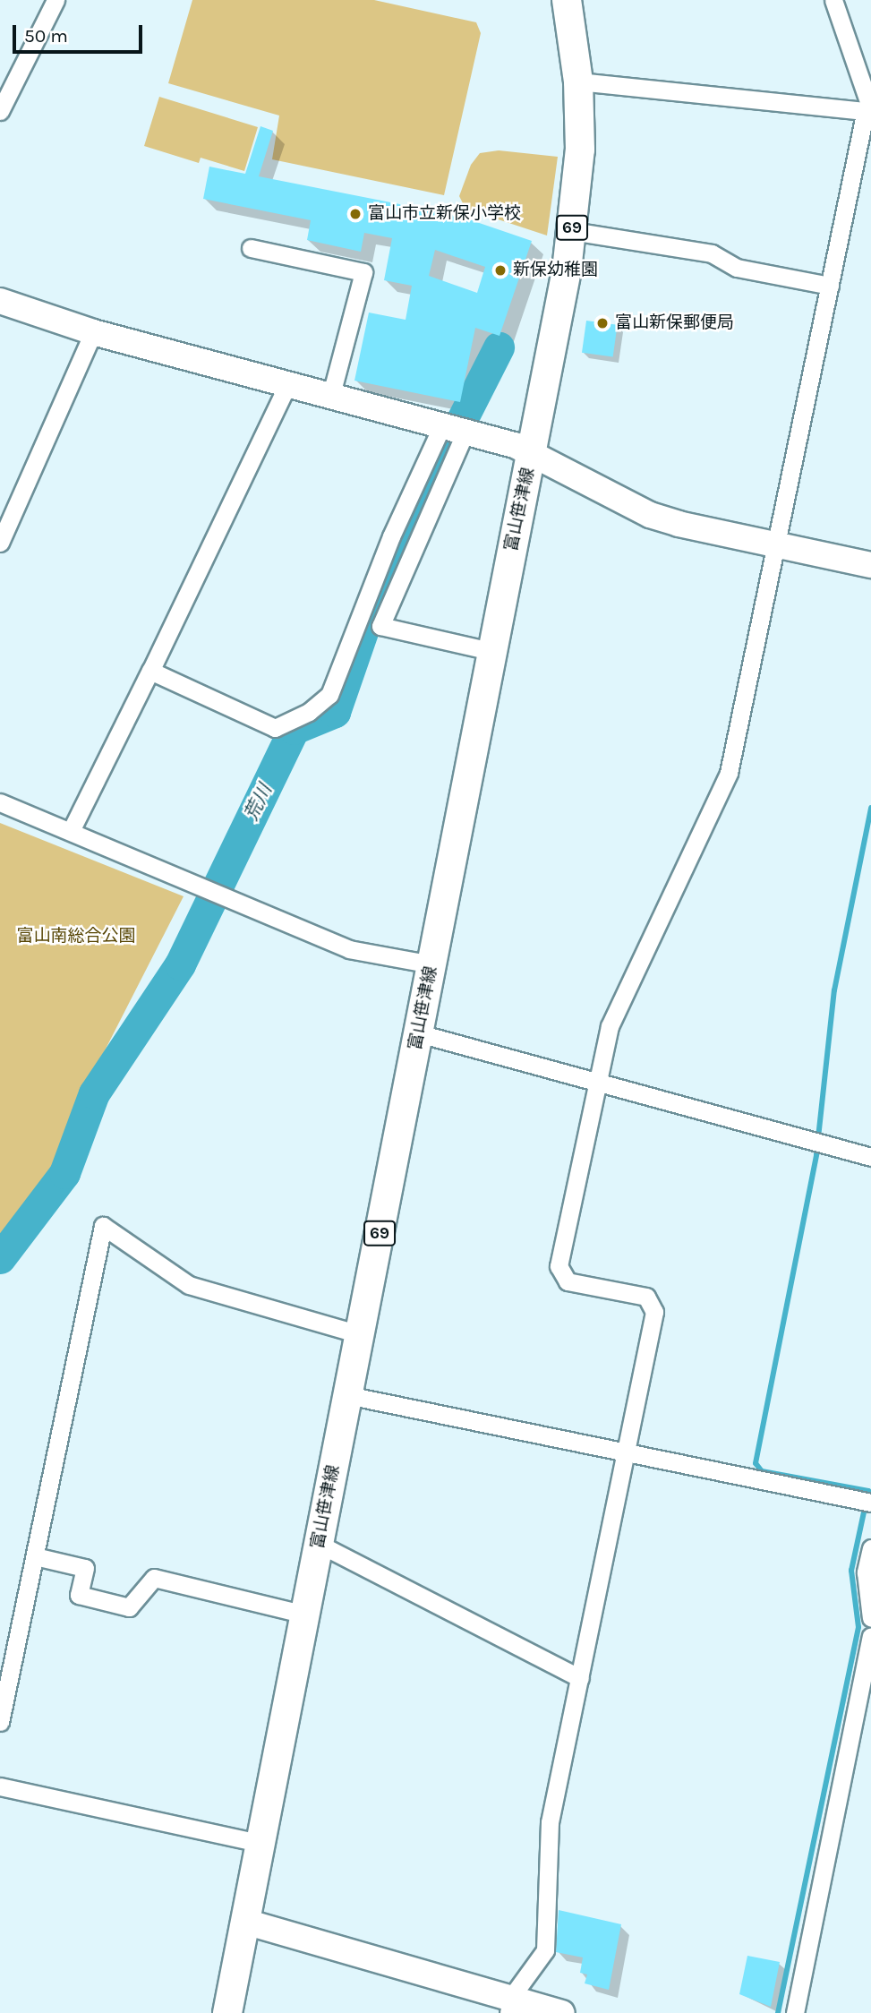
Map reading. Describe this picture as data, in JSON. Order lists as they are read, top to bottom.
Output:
{
  "streets": {
    "main road": ["69", "富山笹津線"]
  },
  "water": ["荒川"],
  "parks": ["富山南総合公園"],
  "places": ["富山市立新保小学校", "新保幼稚園", "富山新保郵便局"],
  "scale_bar": "50 m"
}
